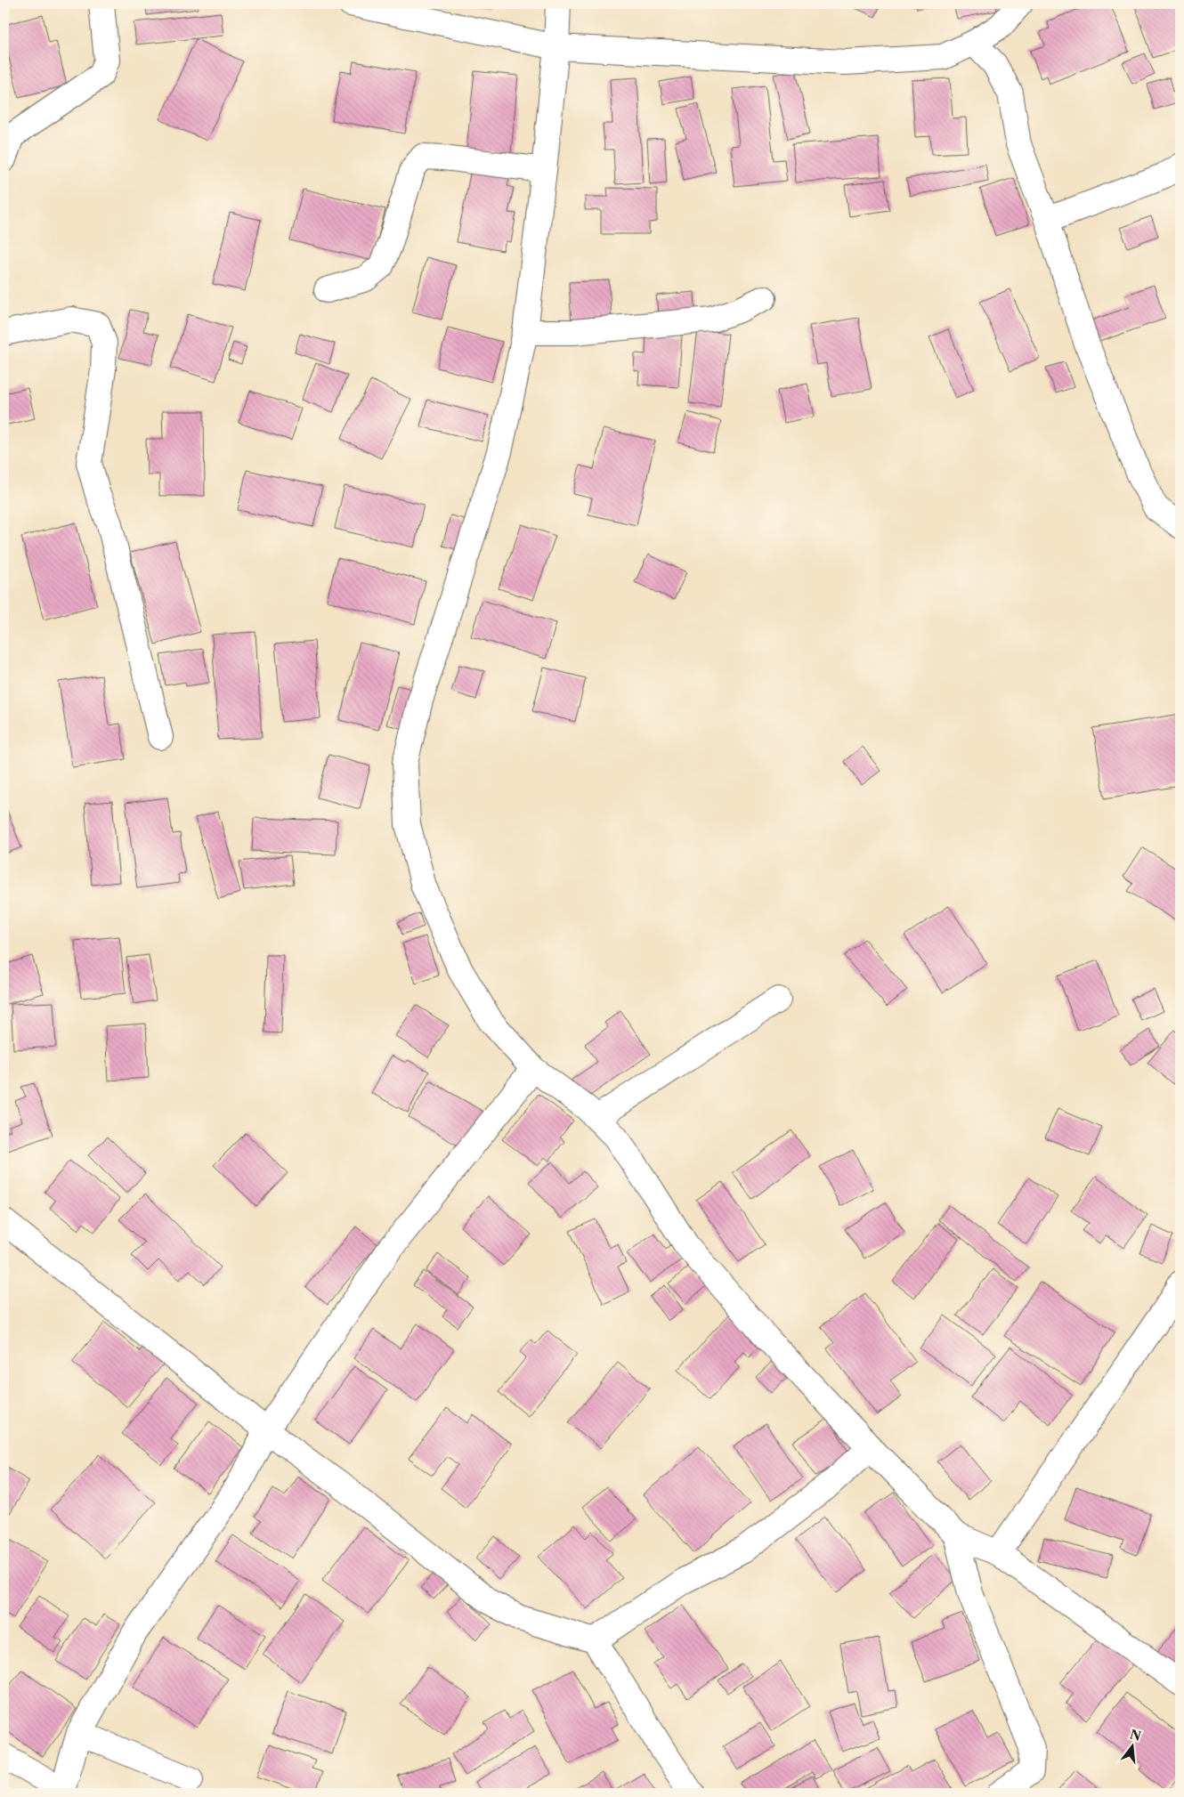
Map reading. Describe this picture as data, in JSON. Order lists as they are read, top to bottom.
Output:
{
  "north": "top"
}
